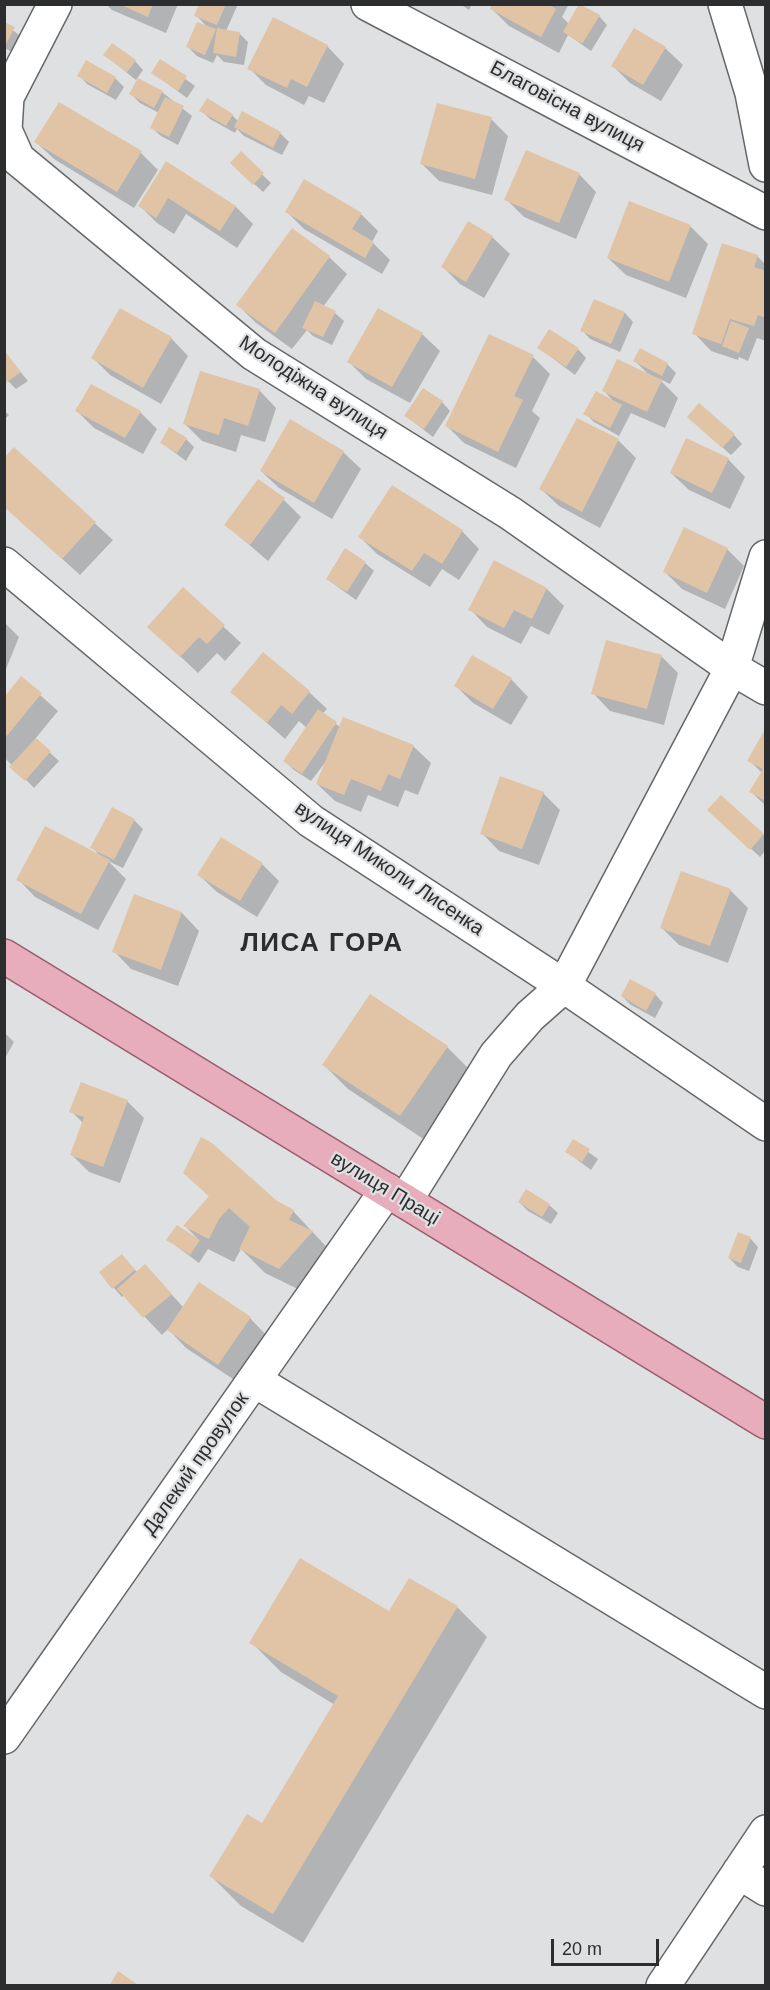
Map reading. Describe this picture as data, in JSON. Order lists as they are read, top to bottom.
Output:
{
  "streets": {
    "main road": ["вулиця Праці"],
    "street": [
      "Благовісна вулиця",
      "Молодіжна вулиця",
      "вулиця Миколи Лисенка",
      "Далекий провулок"
    ]
  },
  "crossings": [
    ["вулиця Миколи Лисенка", "Далекий провулок"],
    ["вулиця Праці", "Далекий провулок"]
  ],
  "districts": ["ЛИСА ГОРА"],
  "scale_bar": "20 m"
}
